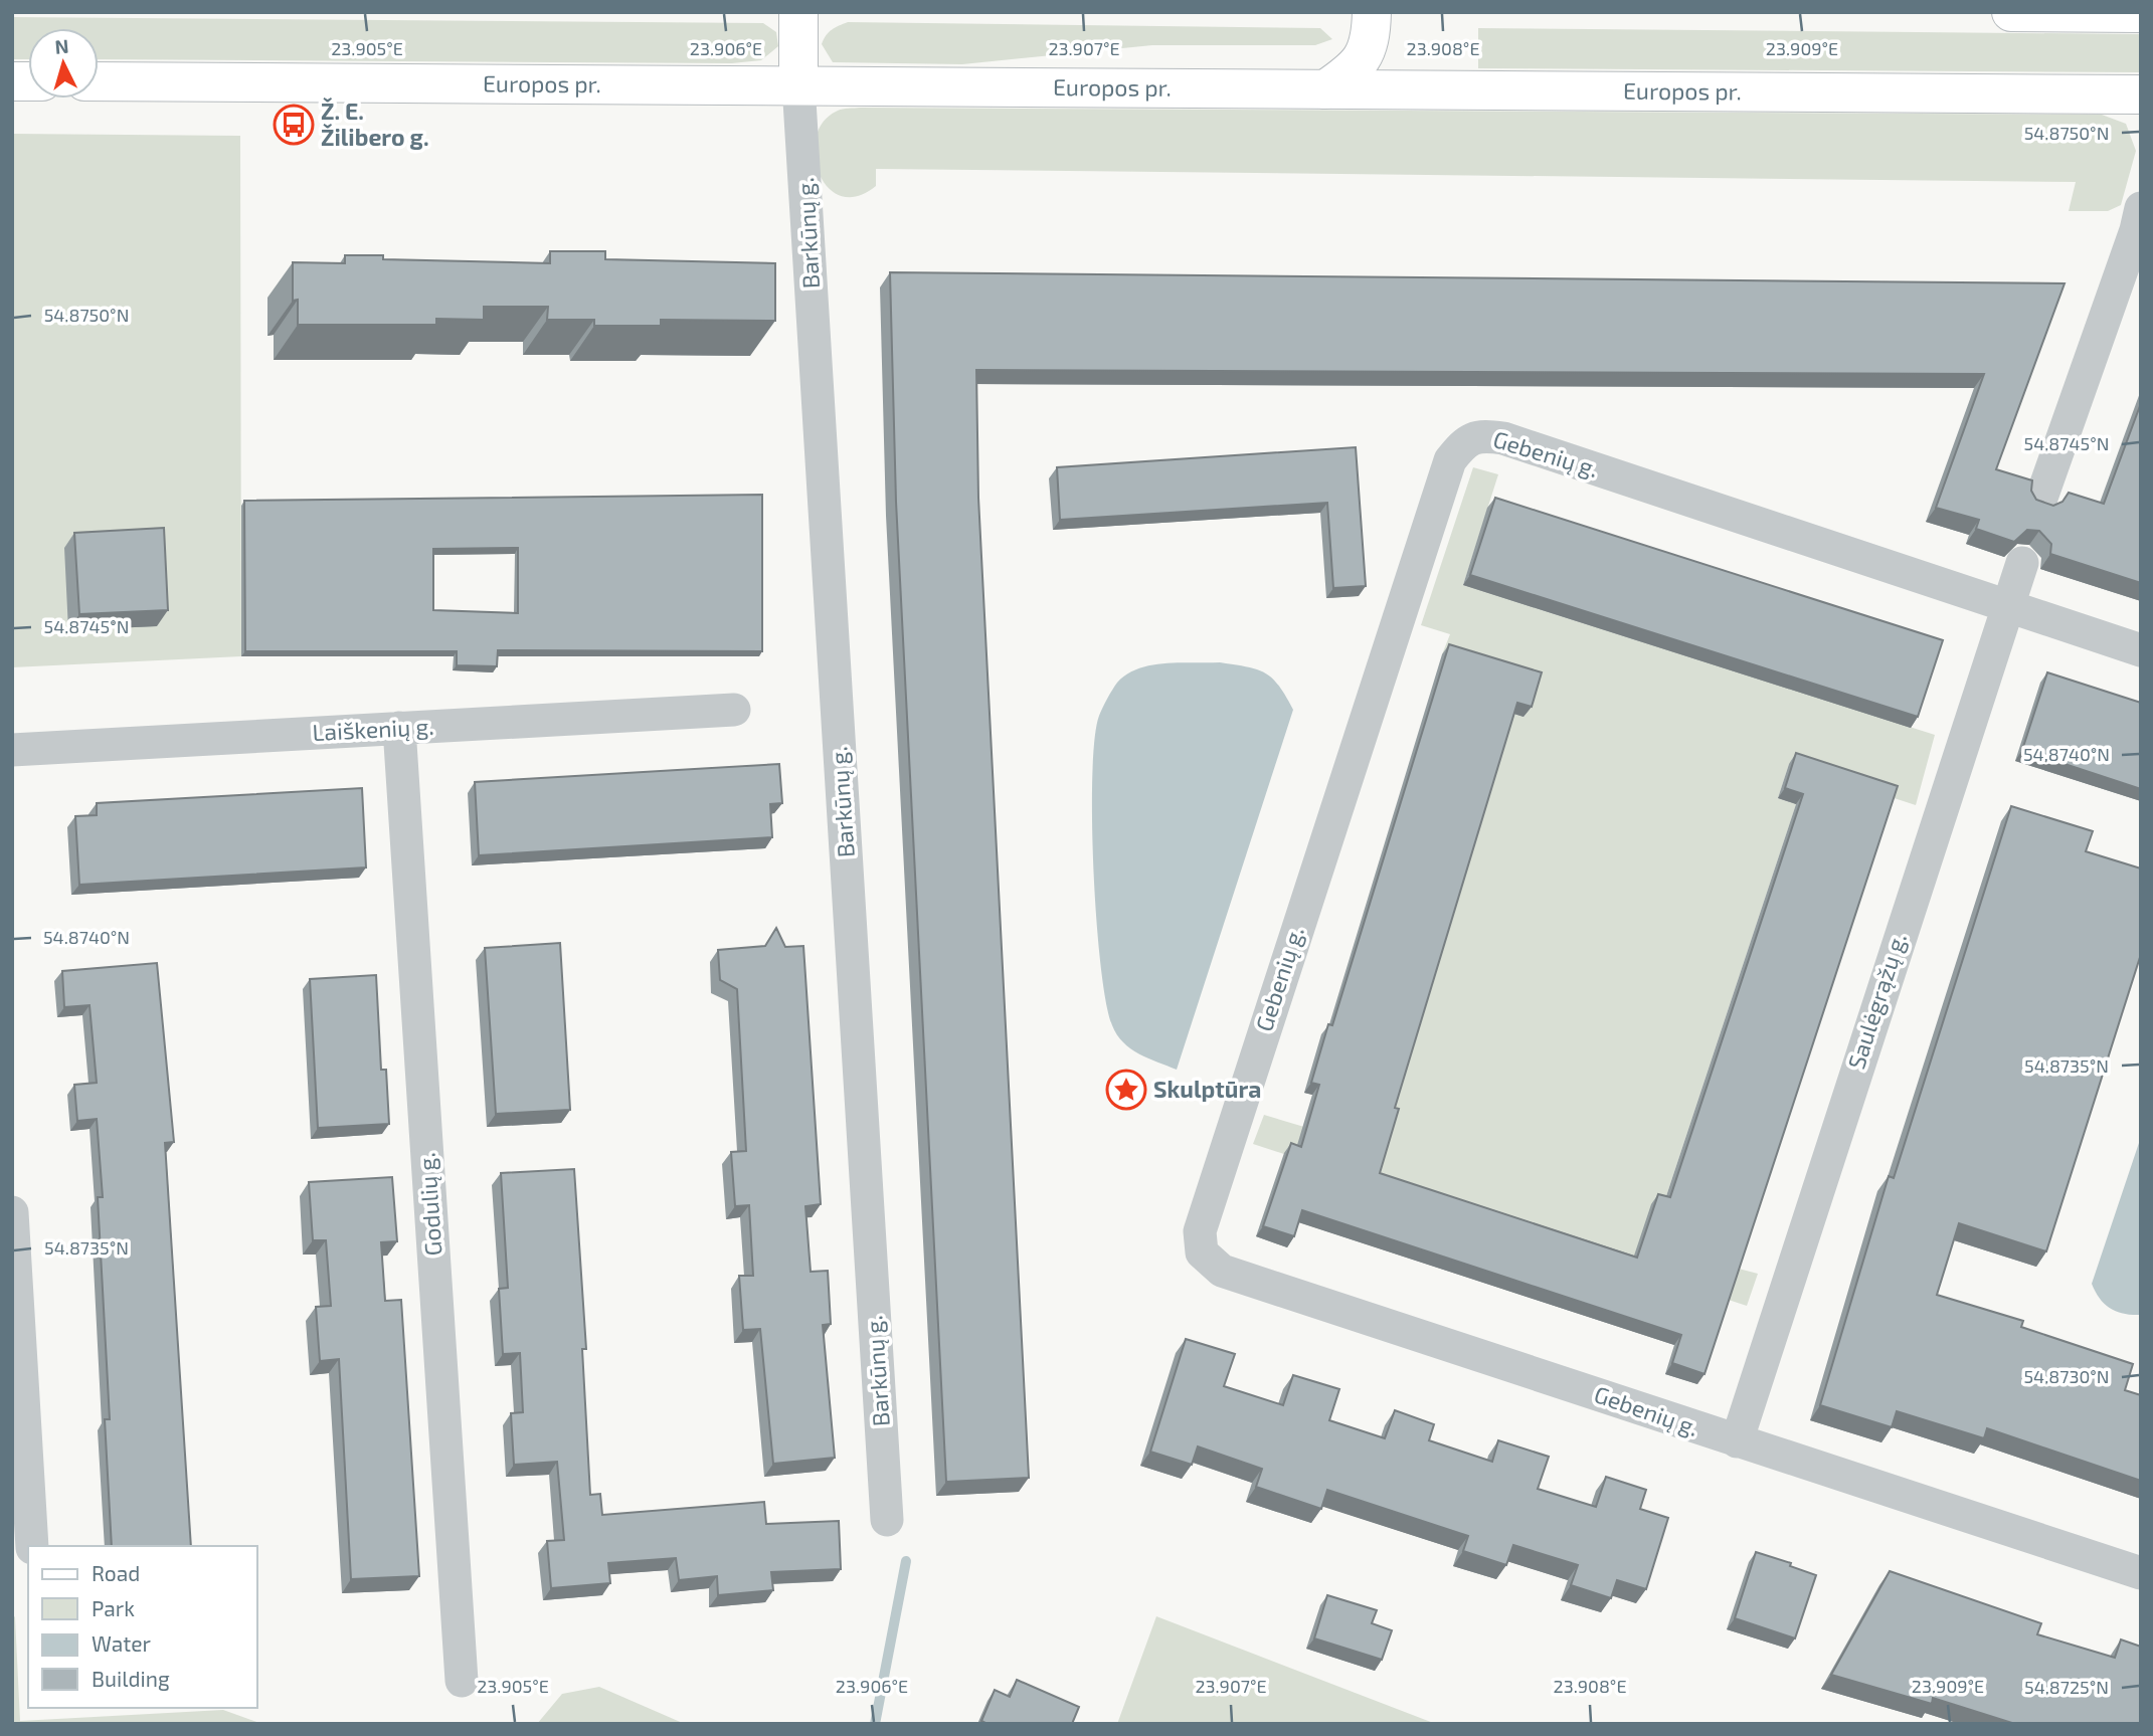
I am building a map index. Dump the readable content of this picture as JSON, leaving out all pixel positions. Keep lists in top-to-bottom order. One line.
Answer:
{"streets":{"main road":["Europos pr."],"street":["Barkūnų g.","Gebenių g.","Laiškenių g.","Saulėgrąžų g.","Godulių g."]},"crossings":[["Europos pr.","Barkūnų g."],["Gebenių g.","Saulėgrąžų g."],["Laiškenių g.","Godulių g."]],"places":{"bus stop":["Ž. E. Žilibero g."],"place":["Skulptūra"]},"legend":["Road","Park","Water","Building"],"north":"top","coordinates":["23.905°E","23.906°E","23.907°E","23.908°E","23.909°E","54.8750°N","54.8745°N","54.8740°N","54.8735°N","54.8730°N","54.8725°N"]}
